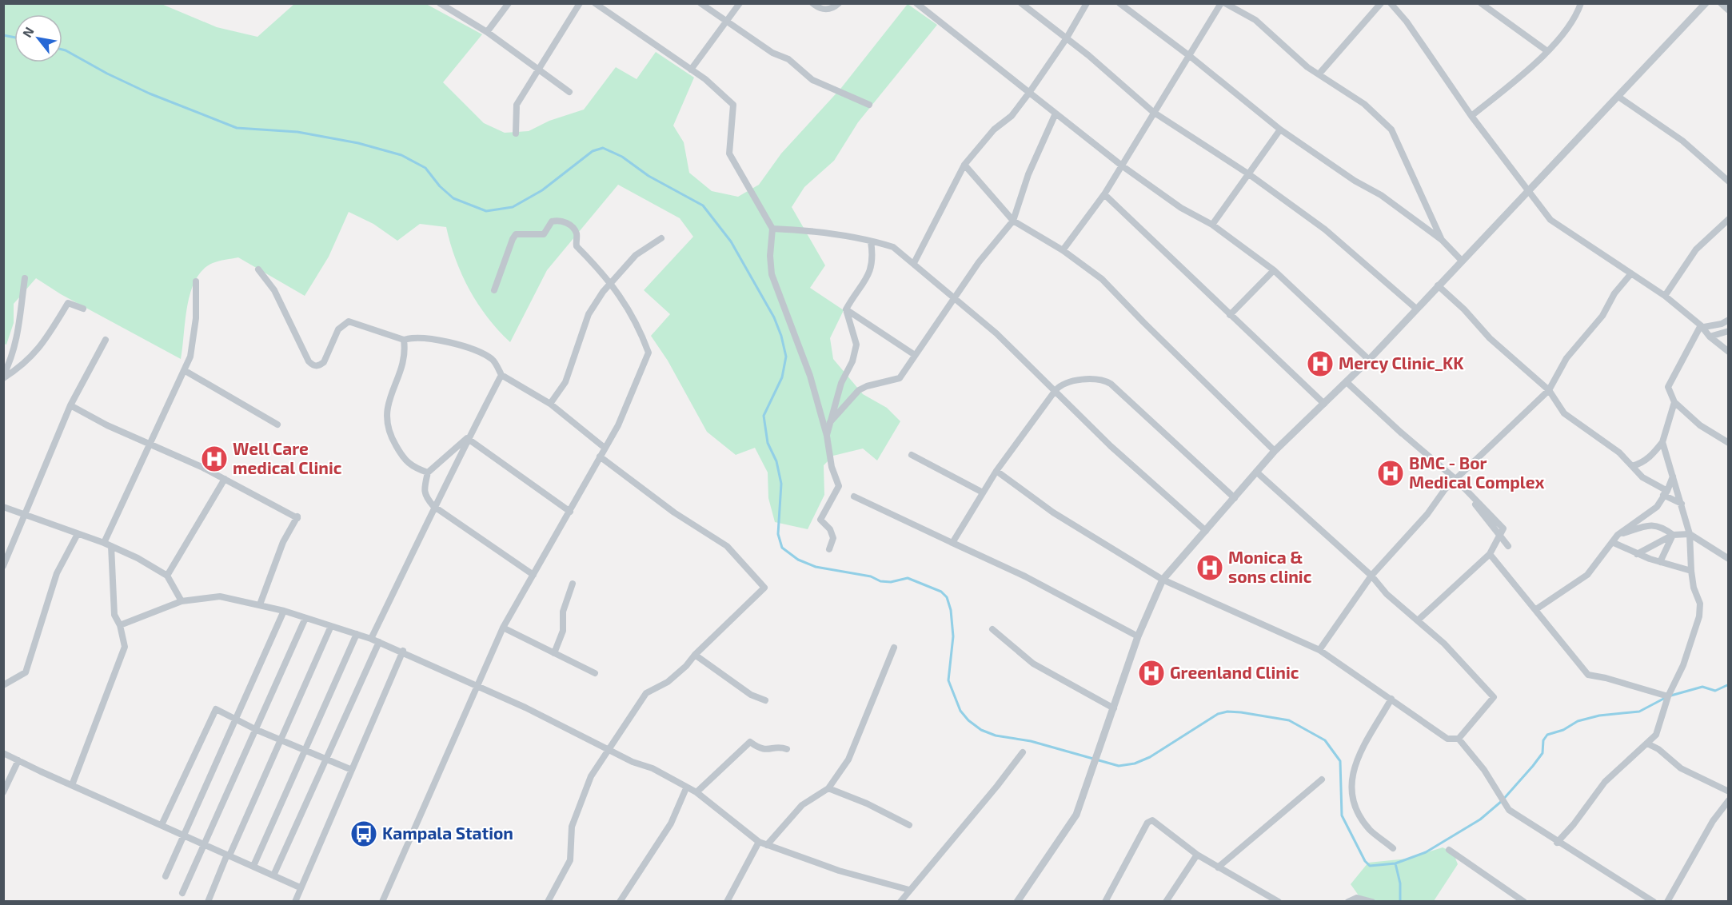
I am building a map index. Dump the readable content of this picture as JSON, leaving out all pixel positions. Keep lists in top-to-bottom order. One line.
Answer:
{"places":{"hospital":["Mercy Clinic_KK","Well Care medical Clinic","BMC - Bor Medical Complex","Monica & sons clinic","Greenland Clinic"],"bus stop":["Kampala Station"]},"north":"top left"}
